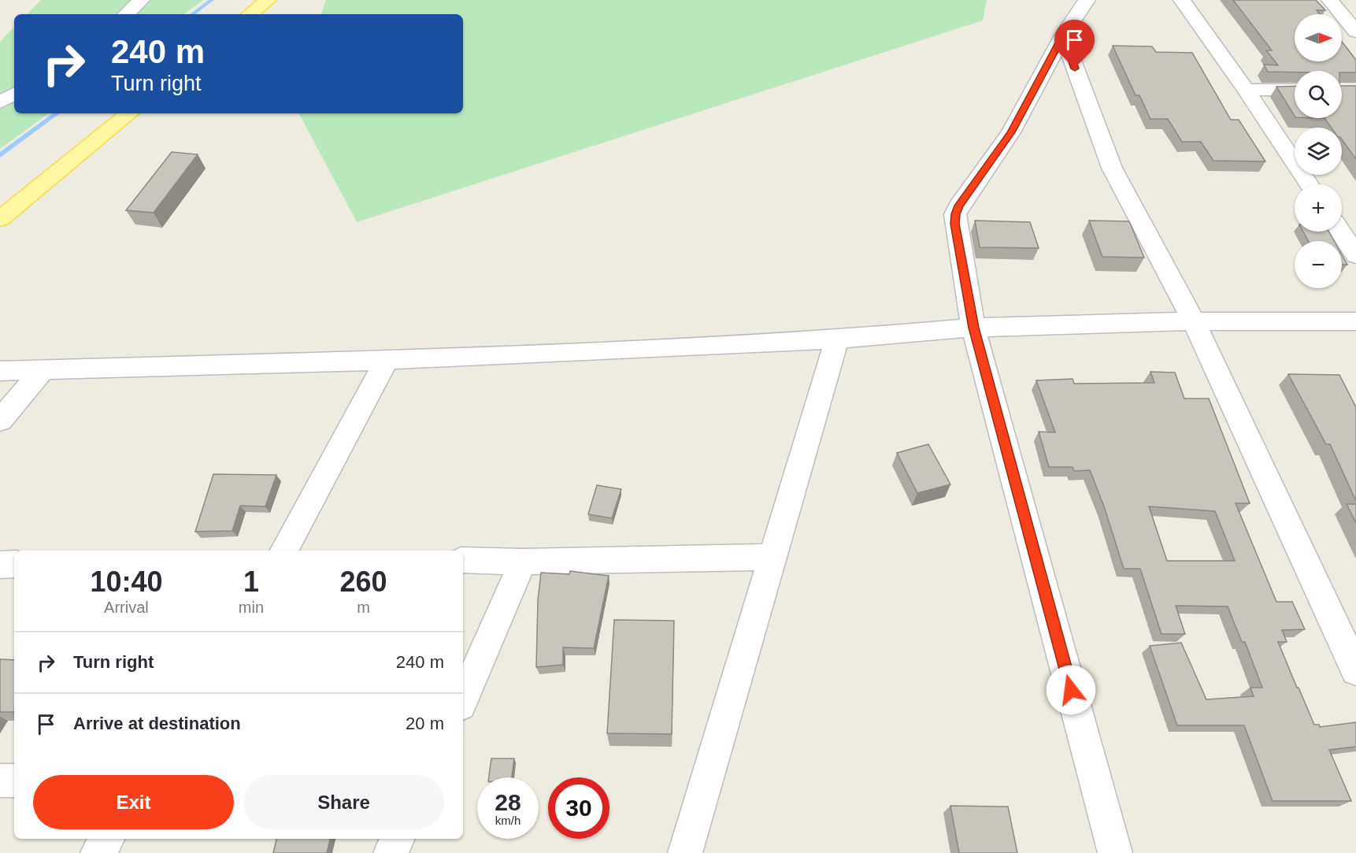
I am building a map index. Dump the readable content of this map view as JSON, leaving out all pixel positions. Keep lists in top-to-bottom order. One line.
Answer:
{"north":"right","page":{"map_buttons":["+","−"],"turn":["240 m","Turn right"],"eta":["10:40","Arrival","1","min","260","m"],"list":[{"name":"Turn right","value":"240 m"},{"name":"Arrive at destination","value":"20 m"}],"buttons":["Exit","Share"],"speed":"28 km/h","limit":"30"}}
